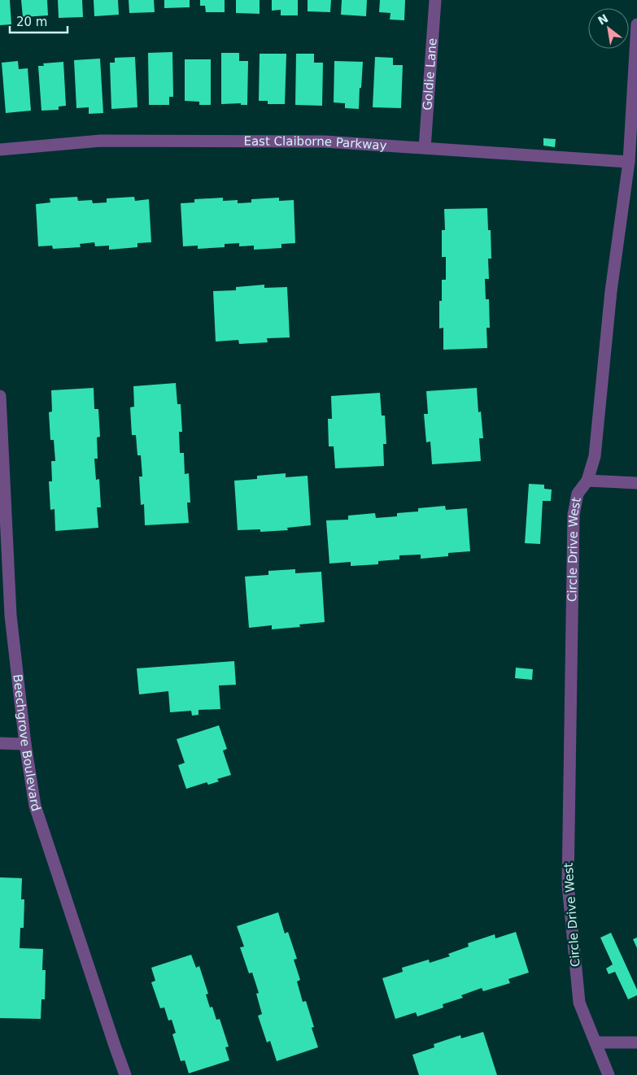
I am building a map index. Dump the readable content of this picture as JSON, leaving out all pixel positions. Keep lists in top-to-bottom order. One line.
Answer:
{"streets":{"street":["Goldie Lane","East Claiborne Parkway","Circle Drive West","Beechgrove Boulevard"]},"crossings":[["Goldie Lane","East Claiborne Parkway"],["East Claiborne Parkway","Circle Drive West"]],"scale_bar":"20 m","north":"top left"}
